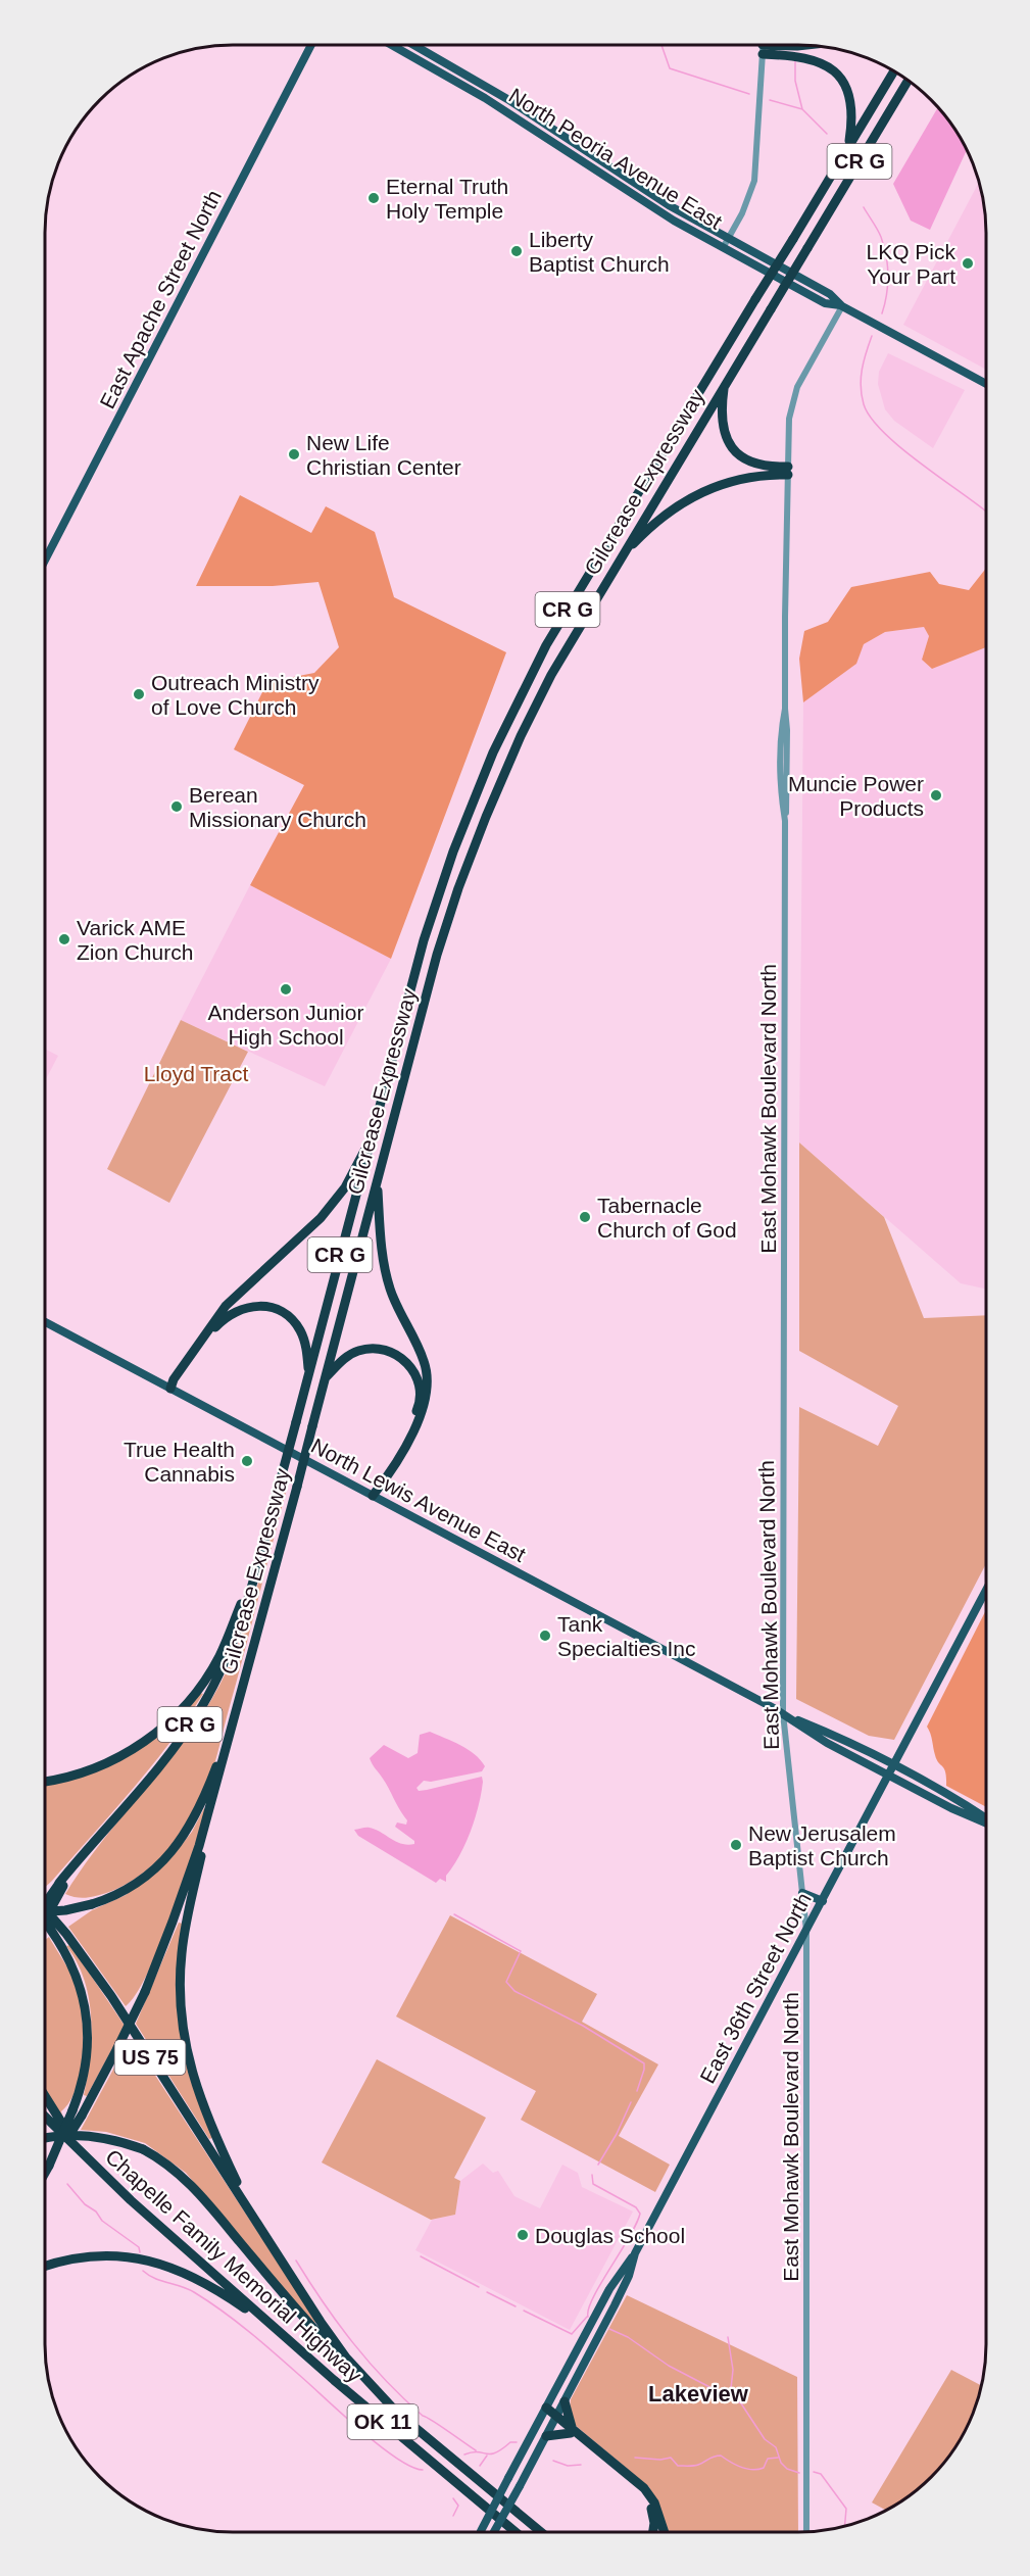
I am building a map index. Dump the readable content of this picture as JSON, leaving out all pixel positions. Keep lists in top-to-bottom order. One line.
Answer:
{"streets":{"highway":["CR G","Gilcrease Expressway","US 75","Chapelle Family Memorial Highway","OK 11"],"main road":["North Peoria Avenue East","East Apache Street North","North Lewis Avenue East","East 36th Street North"],"street":["East Mohawk Boulevard North"]},"crossings":[["North Peoria Avenue East","East Mohawk Boulevard North"],["East Mohawk Boulevard North","North Lewis Avenue East"],["East Mohawk Boulevard North","East 36th Street North"],["North Lewis Avenue East","East 36th Street North"],["Chapelle Family Memorial Highway","OK 11"]],"districts":["Lakeview"],"parks":["Lloyd Tract"],"places":["Eternal Truth Holy Temple","Liberty Baptist Church","LKQ Pick Your Part","New Life Christian Center","Outreach Ministry of Love Church","Muncie Power Products","Berean Missionary Church","Varick AME Zion Church","Anderson Junior High School","Tabernacle Church of God","True Health Cannabis","Tank Specialties Inc","New Jerusalem Baptist Church","Douglas School"]}
